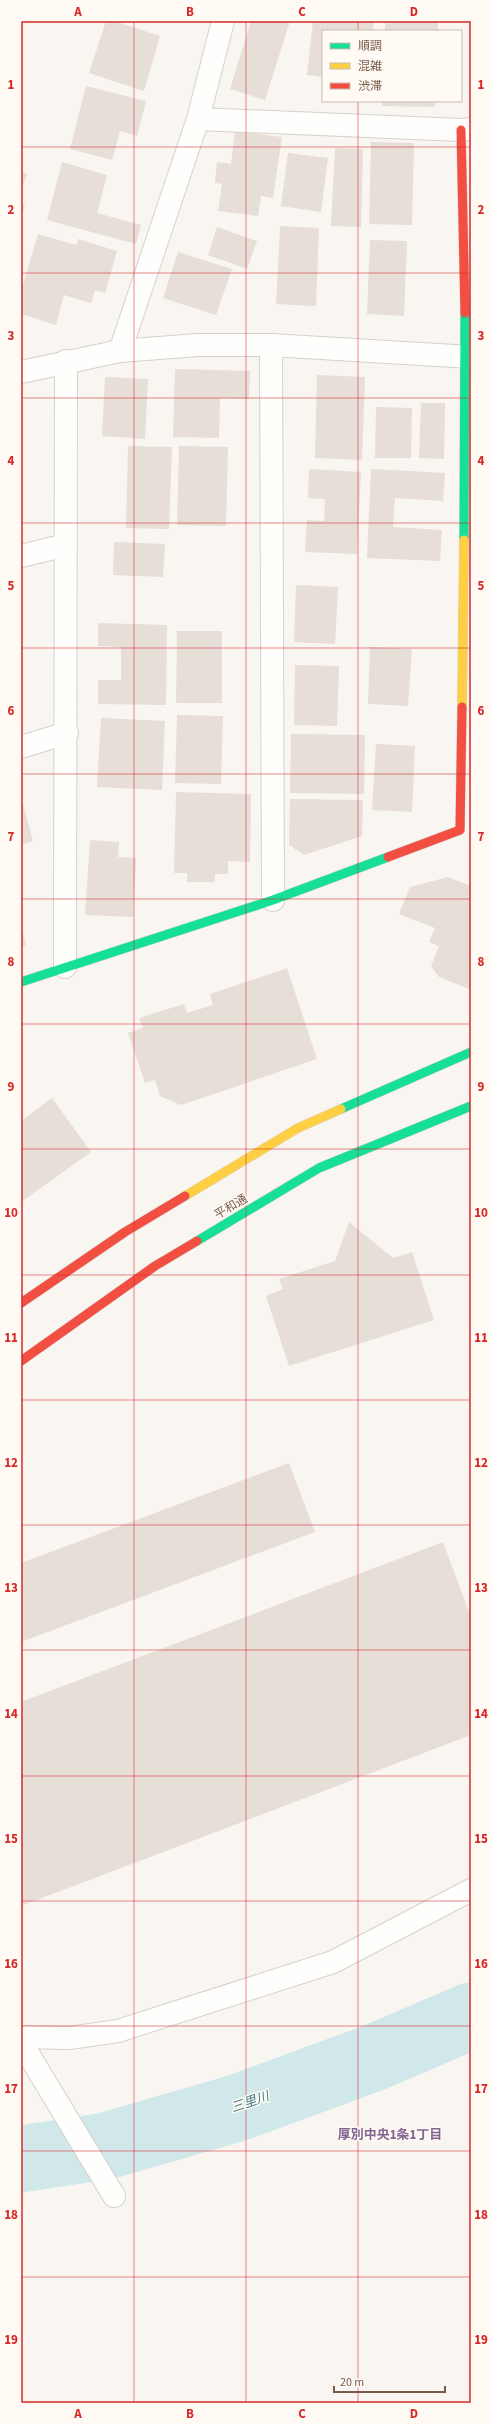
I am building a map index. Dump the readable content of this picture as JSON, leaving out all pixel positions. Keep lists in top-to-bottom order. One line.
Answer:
{"streets":{"street":["平和通"]},"districts":["厚別中央1条1丁目"],"water":["三里川"],"legend":["順調","混雑","渋滞"],"scale_bar":"20 m","grid":{"columns":["A","B","C","D"],"rows":["1","2","3","4","5","6","7","8","9","10","11","12","13","14","15","16","17","18","19"]}}
